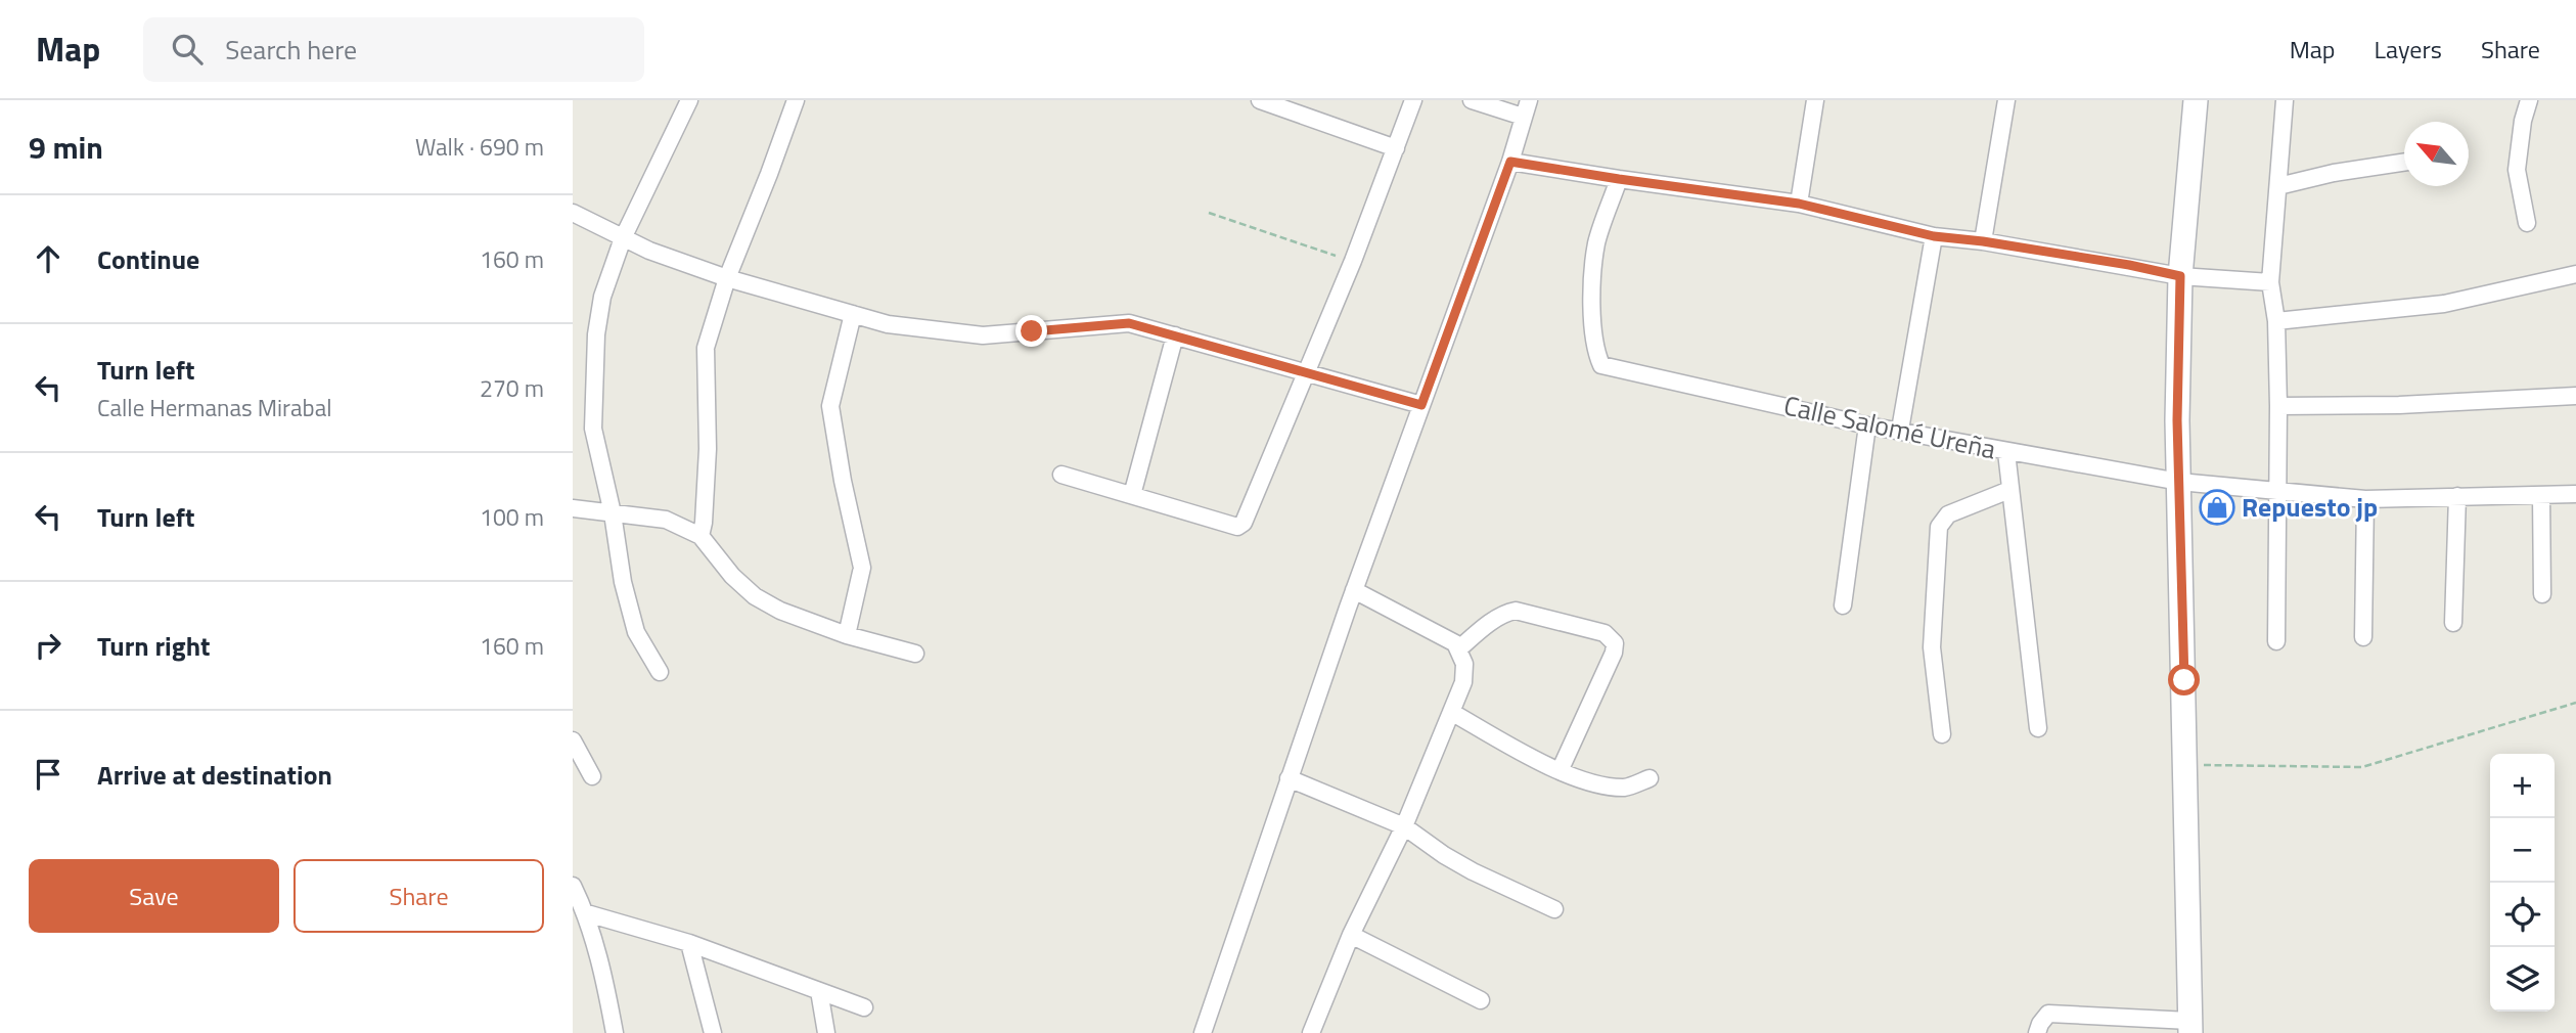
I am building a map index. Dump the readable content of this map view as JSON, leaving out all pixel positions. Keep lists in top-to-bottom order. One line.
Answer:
{"streets":{"street":["Calle Salomé Ureña"]},"places":{"shop":["Repuesto jp"]},"north":"top left","page":{"header":"Map","search":"Search here","nav":["Map","Layers","Share"],"heading":["9 min","Walk · 690 m"],"list":[["Continue","160 m"],["Turn left","Calle Hermanas Mirabal","270 m"],["Turn left","100 m"],["Turn right","160 m"],"Arrive at destination"],"map_buttons":["+","−"],"buttons":["Save","Share"]}}
